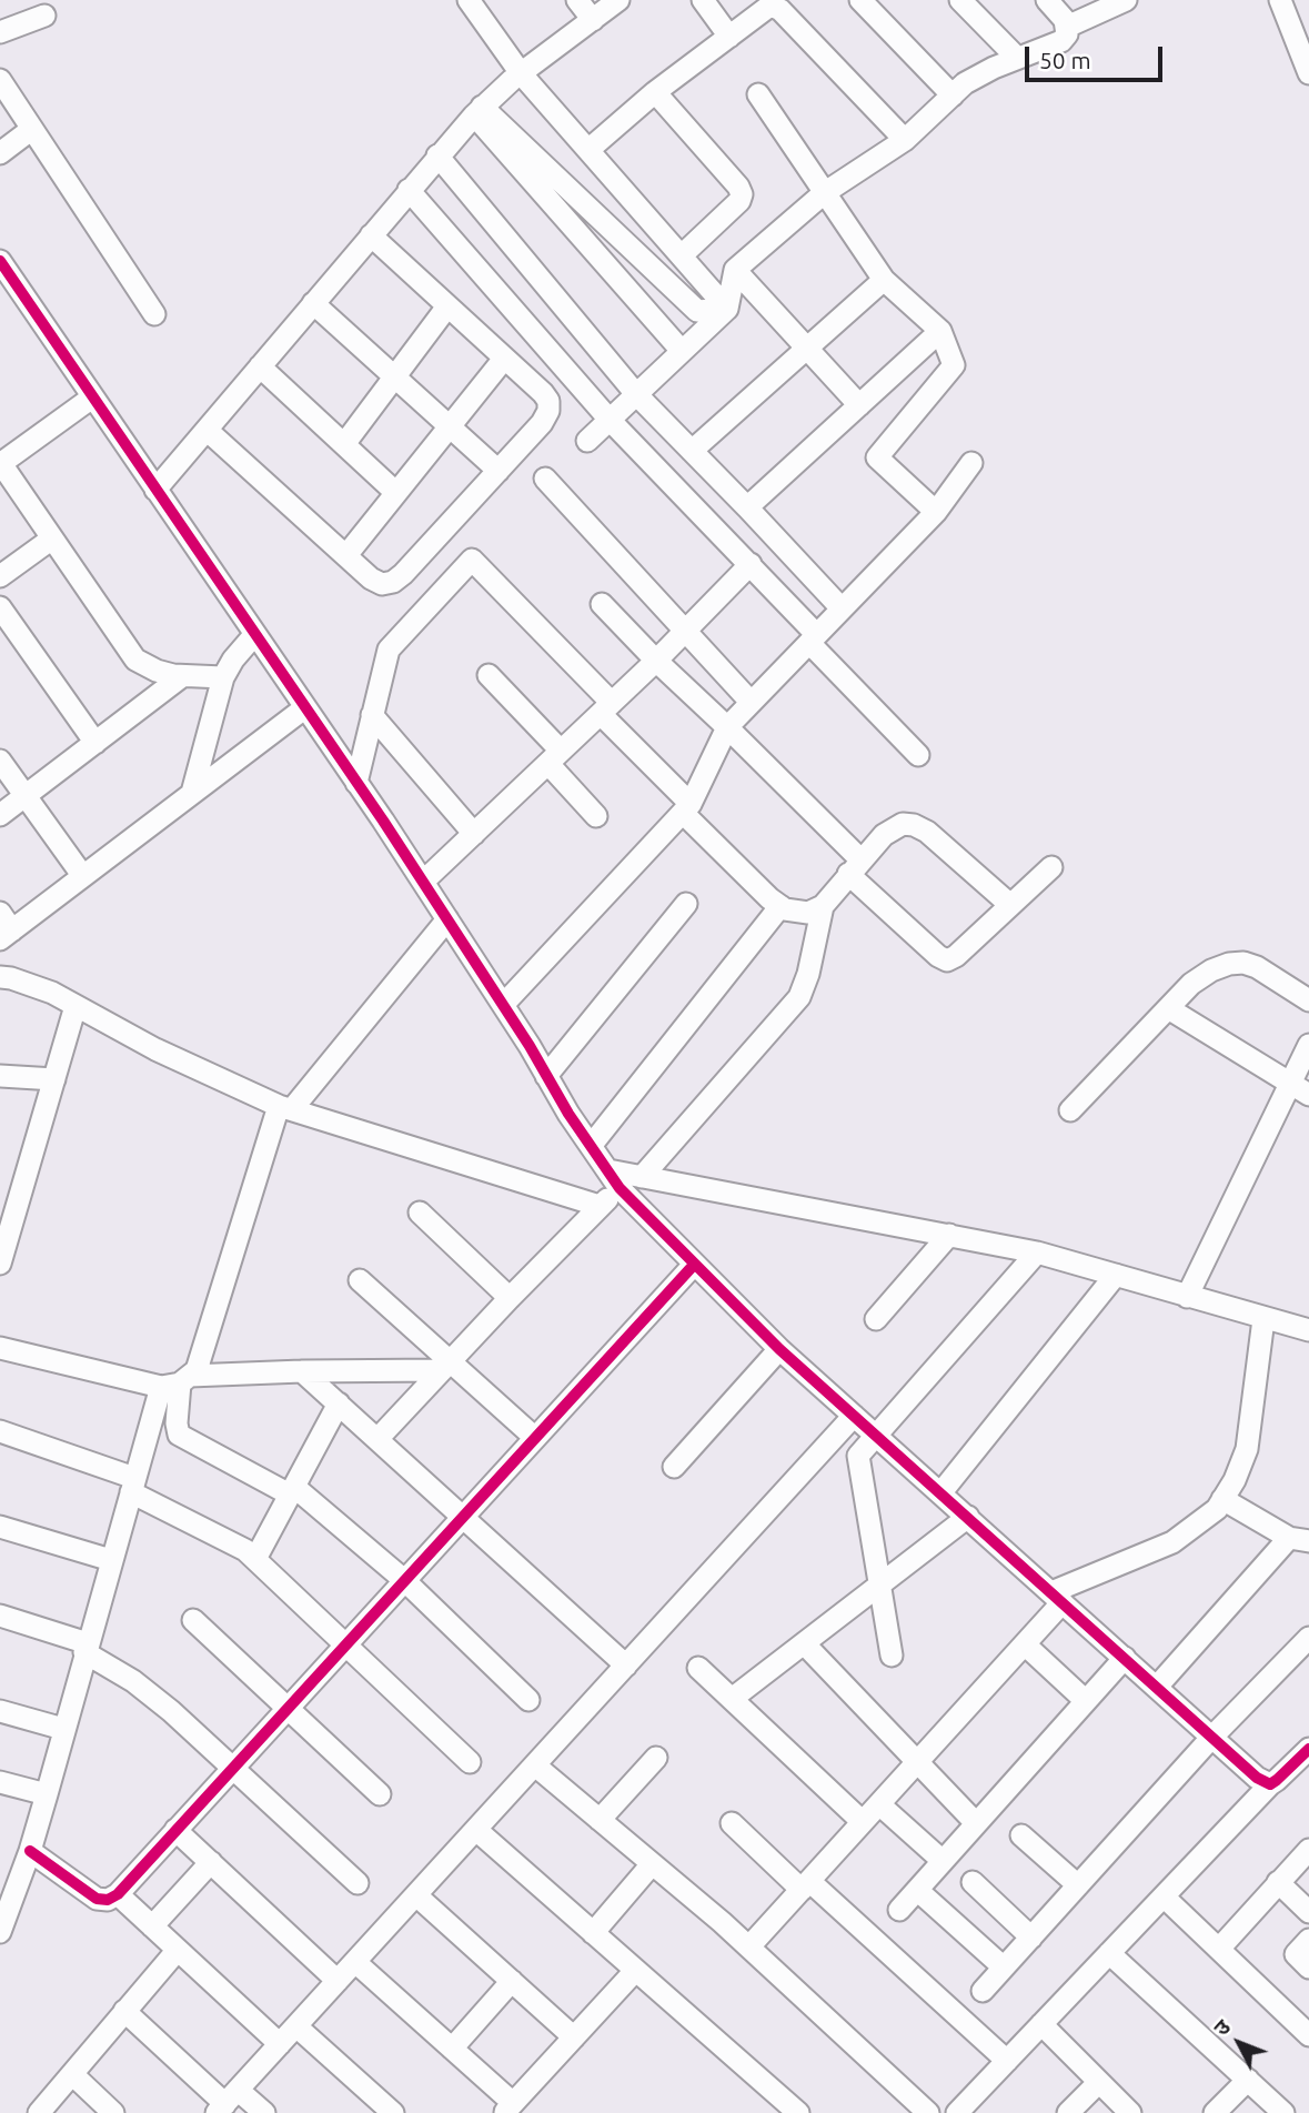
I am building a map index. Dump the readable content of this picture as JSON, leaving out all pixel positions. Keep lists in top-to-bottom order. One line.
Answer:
{"scale_bar":"50 m","north":"top left"}
